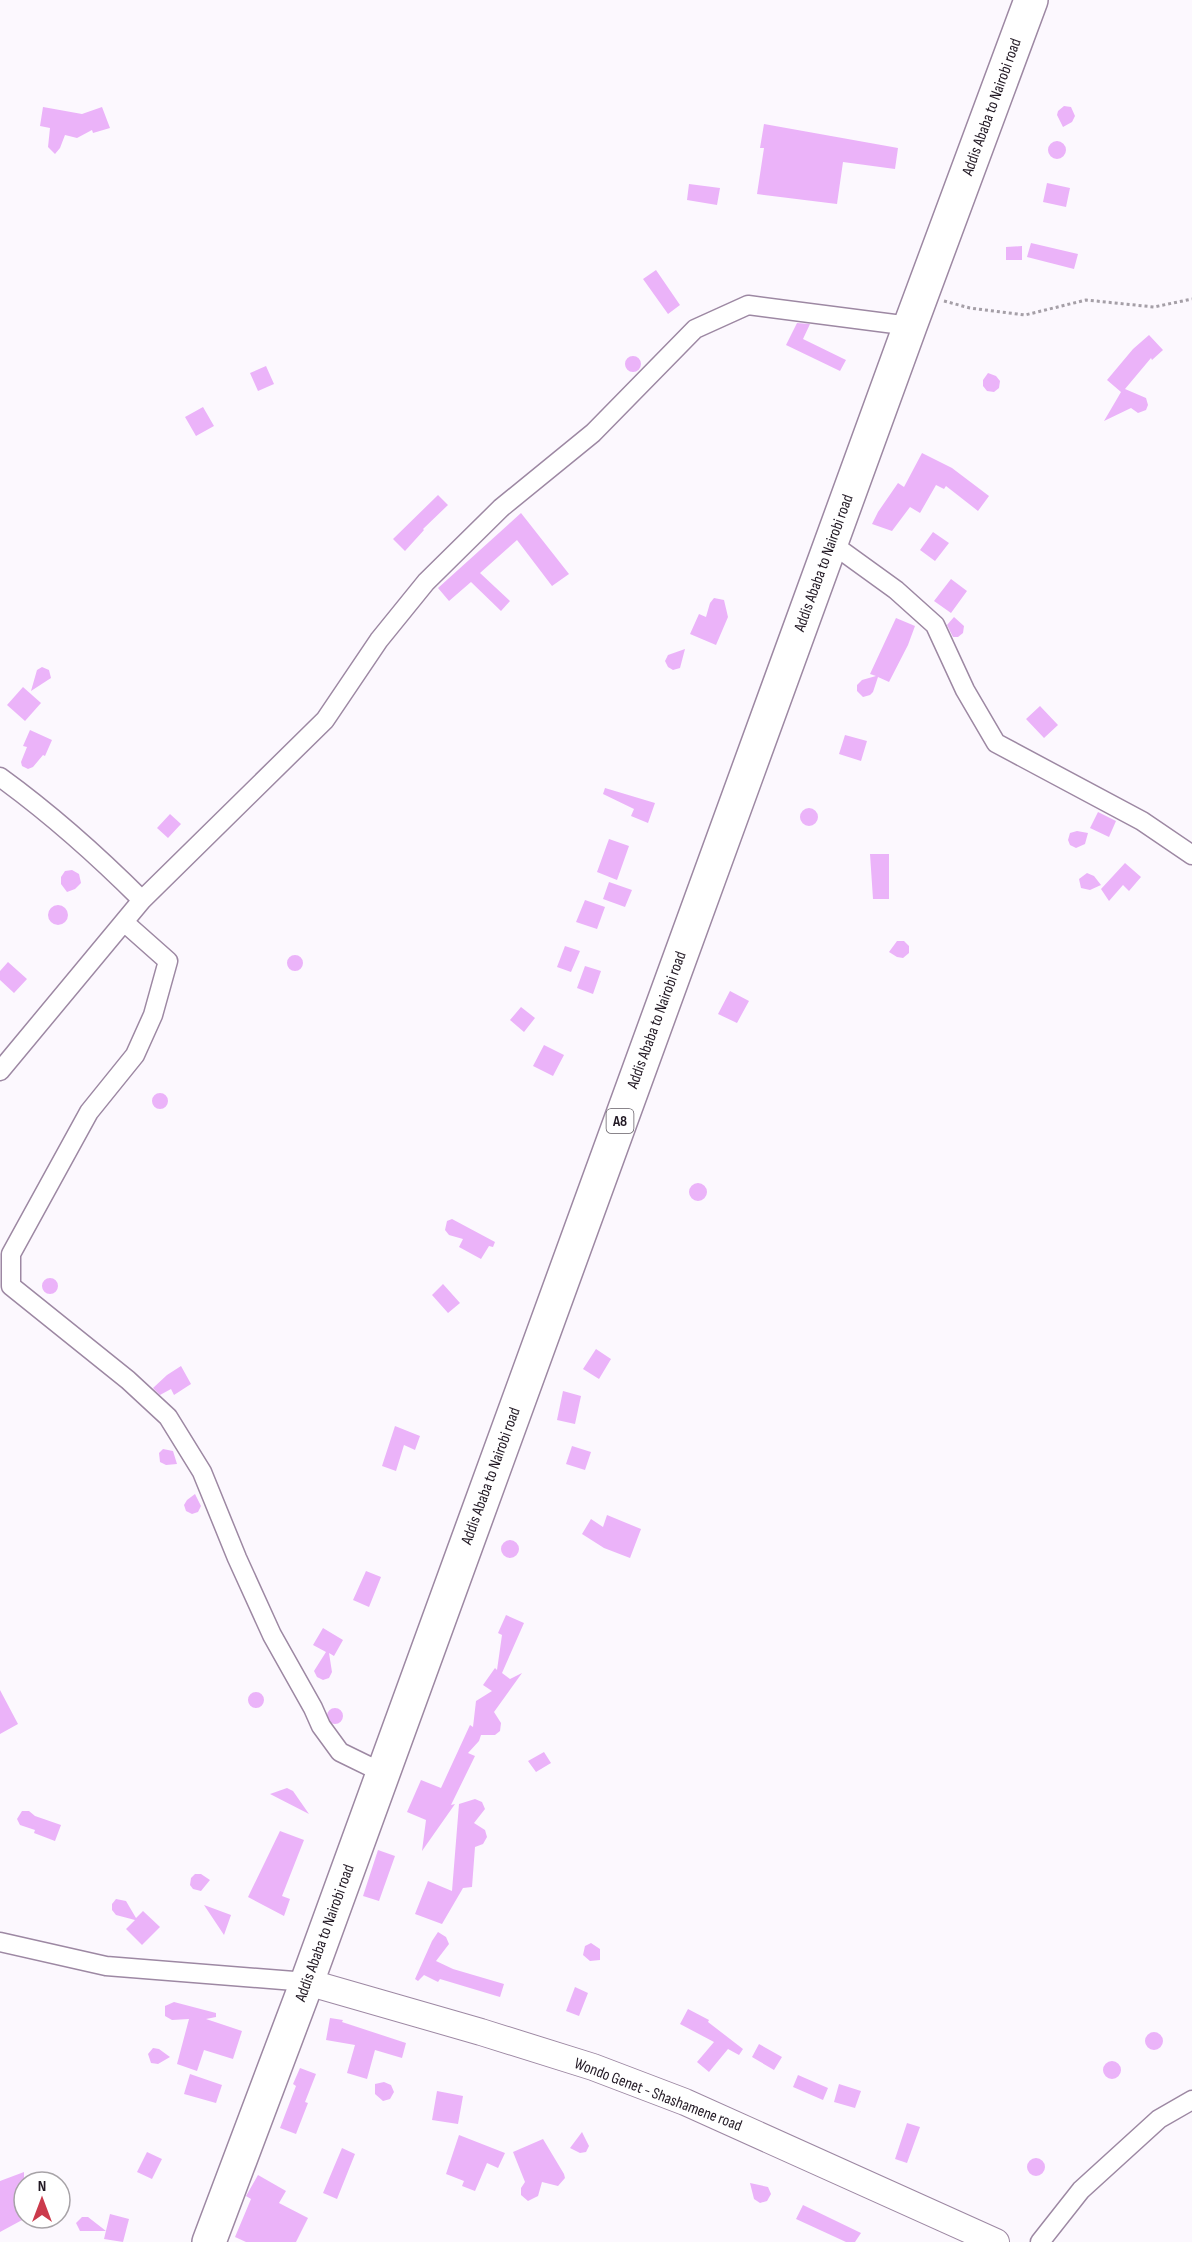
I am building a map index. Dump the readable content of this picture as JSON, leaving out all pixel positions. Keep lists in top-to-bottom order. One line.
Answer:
{"streets":{"highway":["Addis Ababa to Nairobi road","A8"],"main road":["Wondo Genet - Shashamene road"]},"crossings":[["Addis Ababa to Nairobi road","Wondo Genet - Shashamene road"]],"north":"top"}
